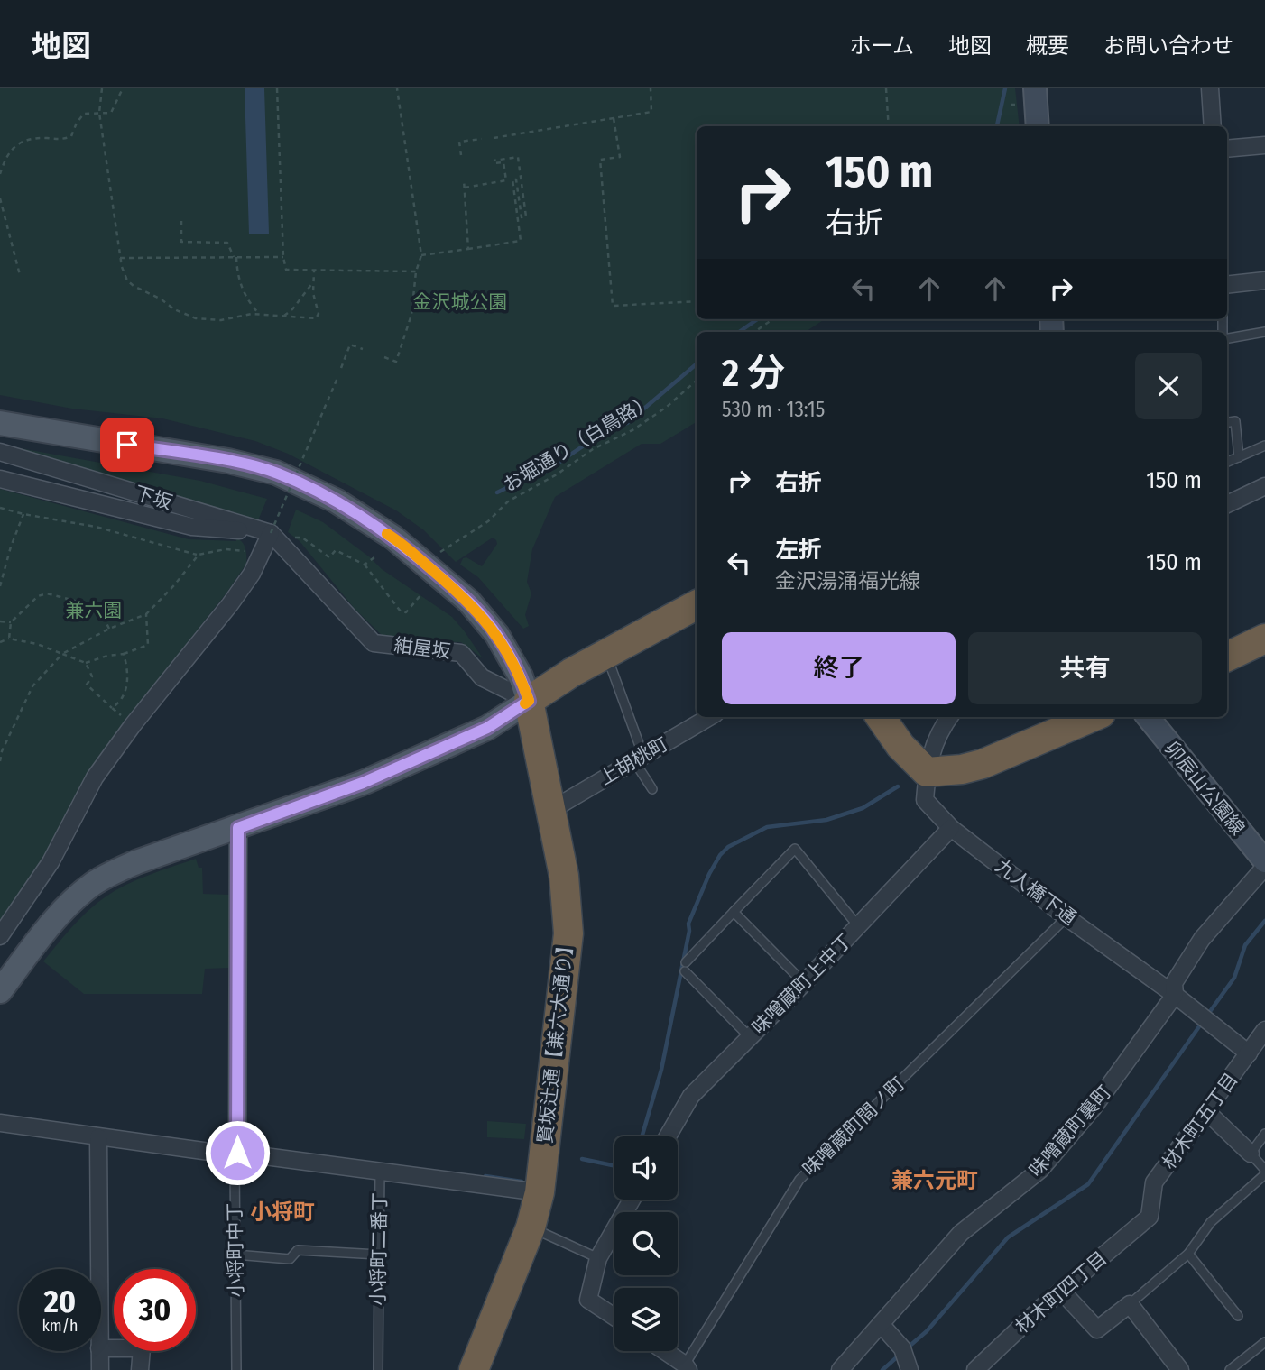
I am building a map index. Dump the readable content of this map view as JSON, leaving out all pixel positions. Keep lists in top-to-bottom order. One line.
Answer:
{"streets":{"highway":["賢坂辻通【兼六大通り】"],"street":["下坂","紺屋坂","上胡桃町","卯辰山公園線","九人橋下通","味噌蔵町上中丁","材木町五丁目","味噌蔵町裏町","小将町二番丁","小将町中丁","材木町四丁目"],"lane":["味噌蔵町間ノ町"],"path":["お堀通り（白鳥路）"]},"crossings":[["下坂","紺屋坂"],["紺屋坂","賢坂辻通【兼六大通り】"],["上胡桃町","賢坂辻通【兼六大通り】"],["卯辰山公園線","味噌蔵町裏町"],["九人橋下通","味噌蔵町上中丁"],["九人橋下通","材木町五丁目"],["九人橋下通","味噌蔵町間ノ町"],["九人橋下通","味噌蔵町裏町"],["材木町五丁目","材木町四丁目"],["小将町二番丁","小将町中丁"]],"districts":["兼六元町","小将町"],"parks":["金沢城公園","兼六園"],"page":{"header":"地図","nav":["ホーム","地図","概要","お問い合わせ"],"turn":["150 m","右折"],"heading":["2 分","530 m · 13:15"],"list":[{"name":"右折","value":"150 m"},{"name":"左折","note":"金沢湯涌福光線","value":"150 m"}],"buttons":["終了","共有"],"speed":"20 km/h","limit":"30"}}
